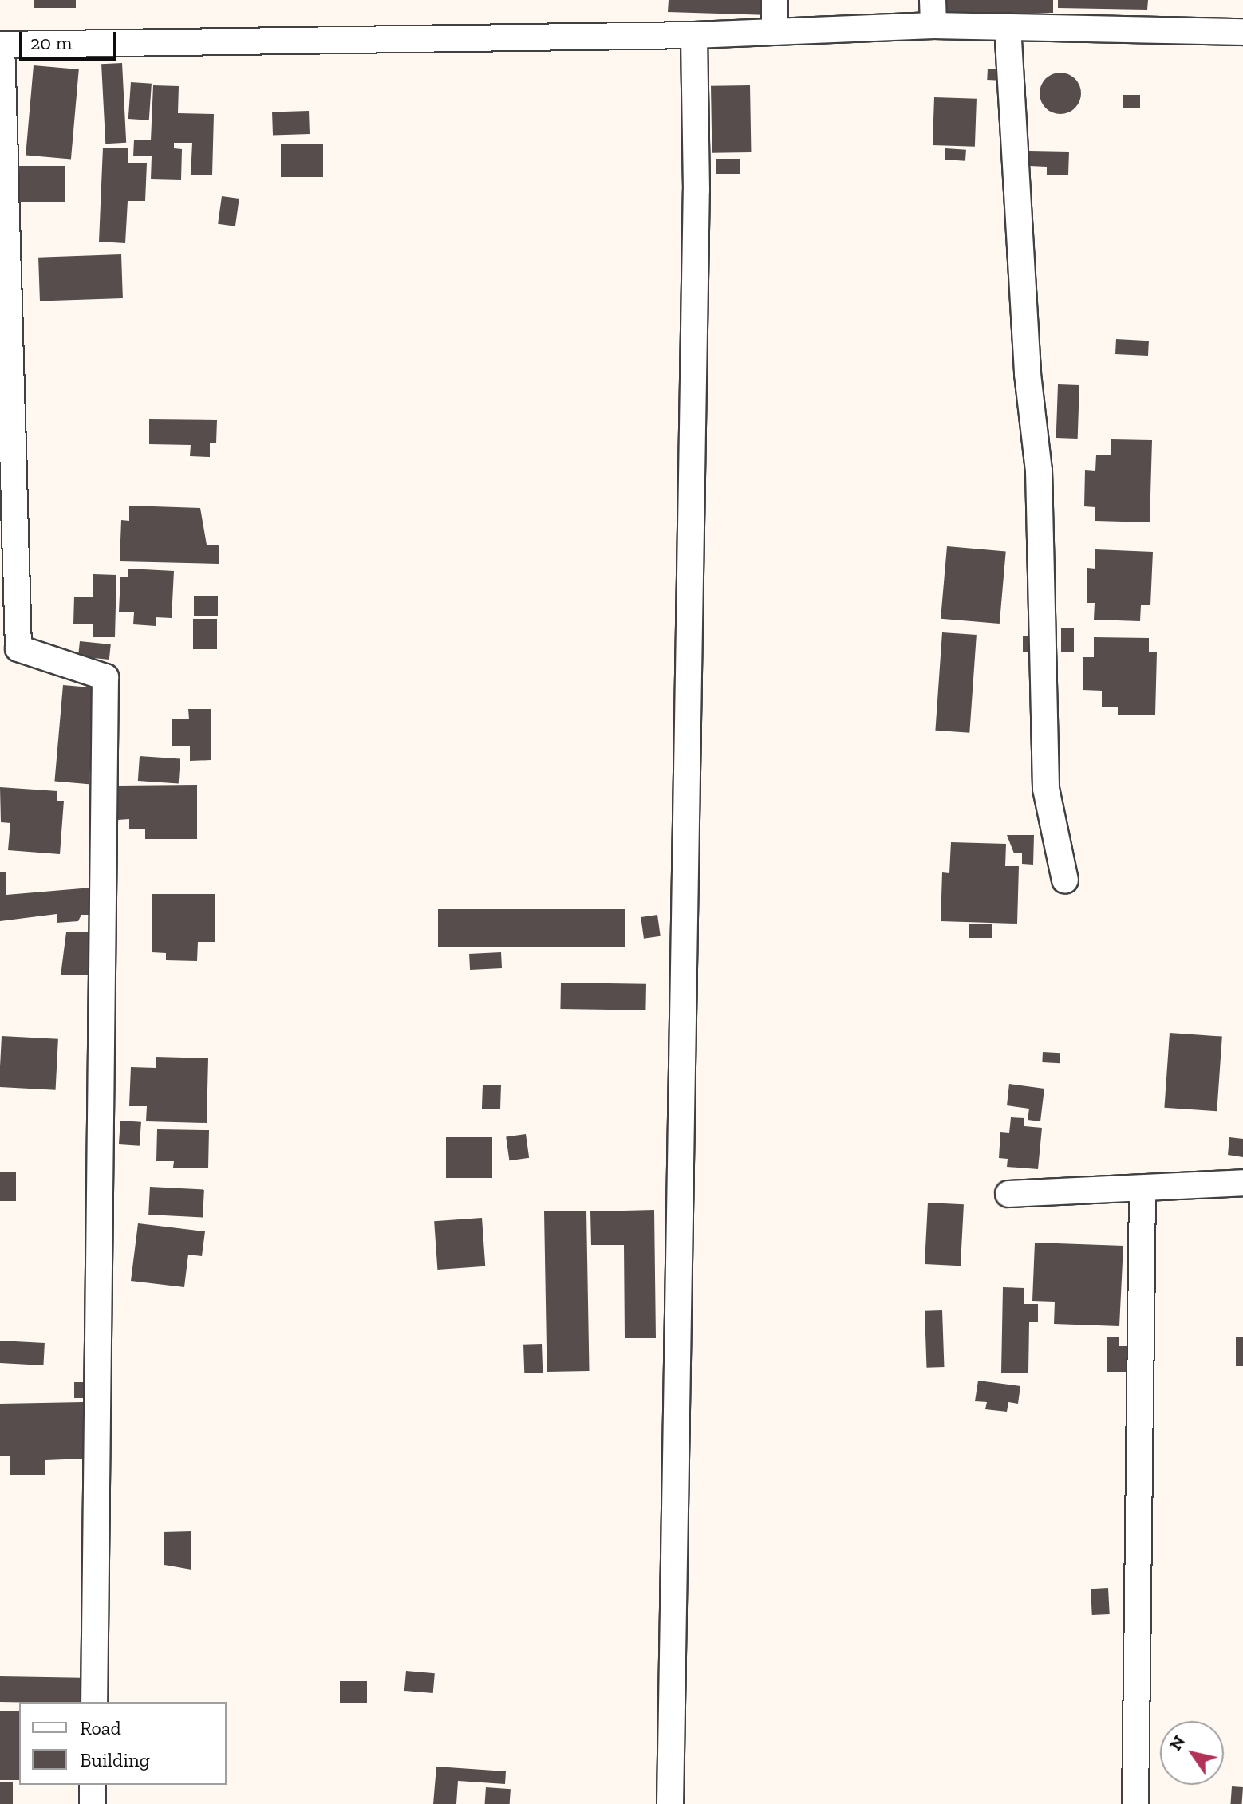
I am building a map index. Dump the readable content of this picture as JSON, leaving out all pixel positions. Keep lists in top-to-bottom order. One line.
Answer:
{"legend":["Road","Building"],"scale_bar":"20 m","north":"top left"}
